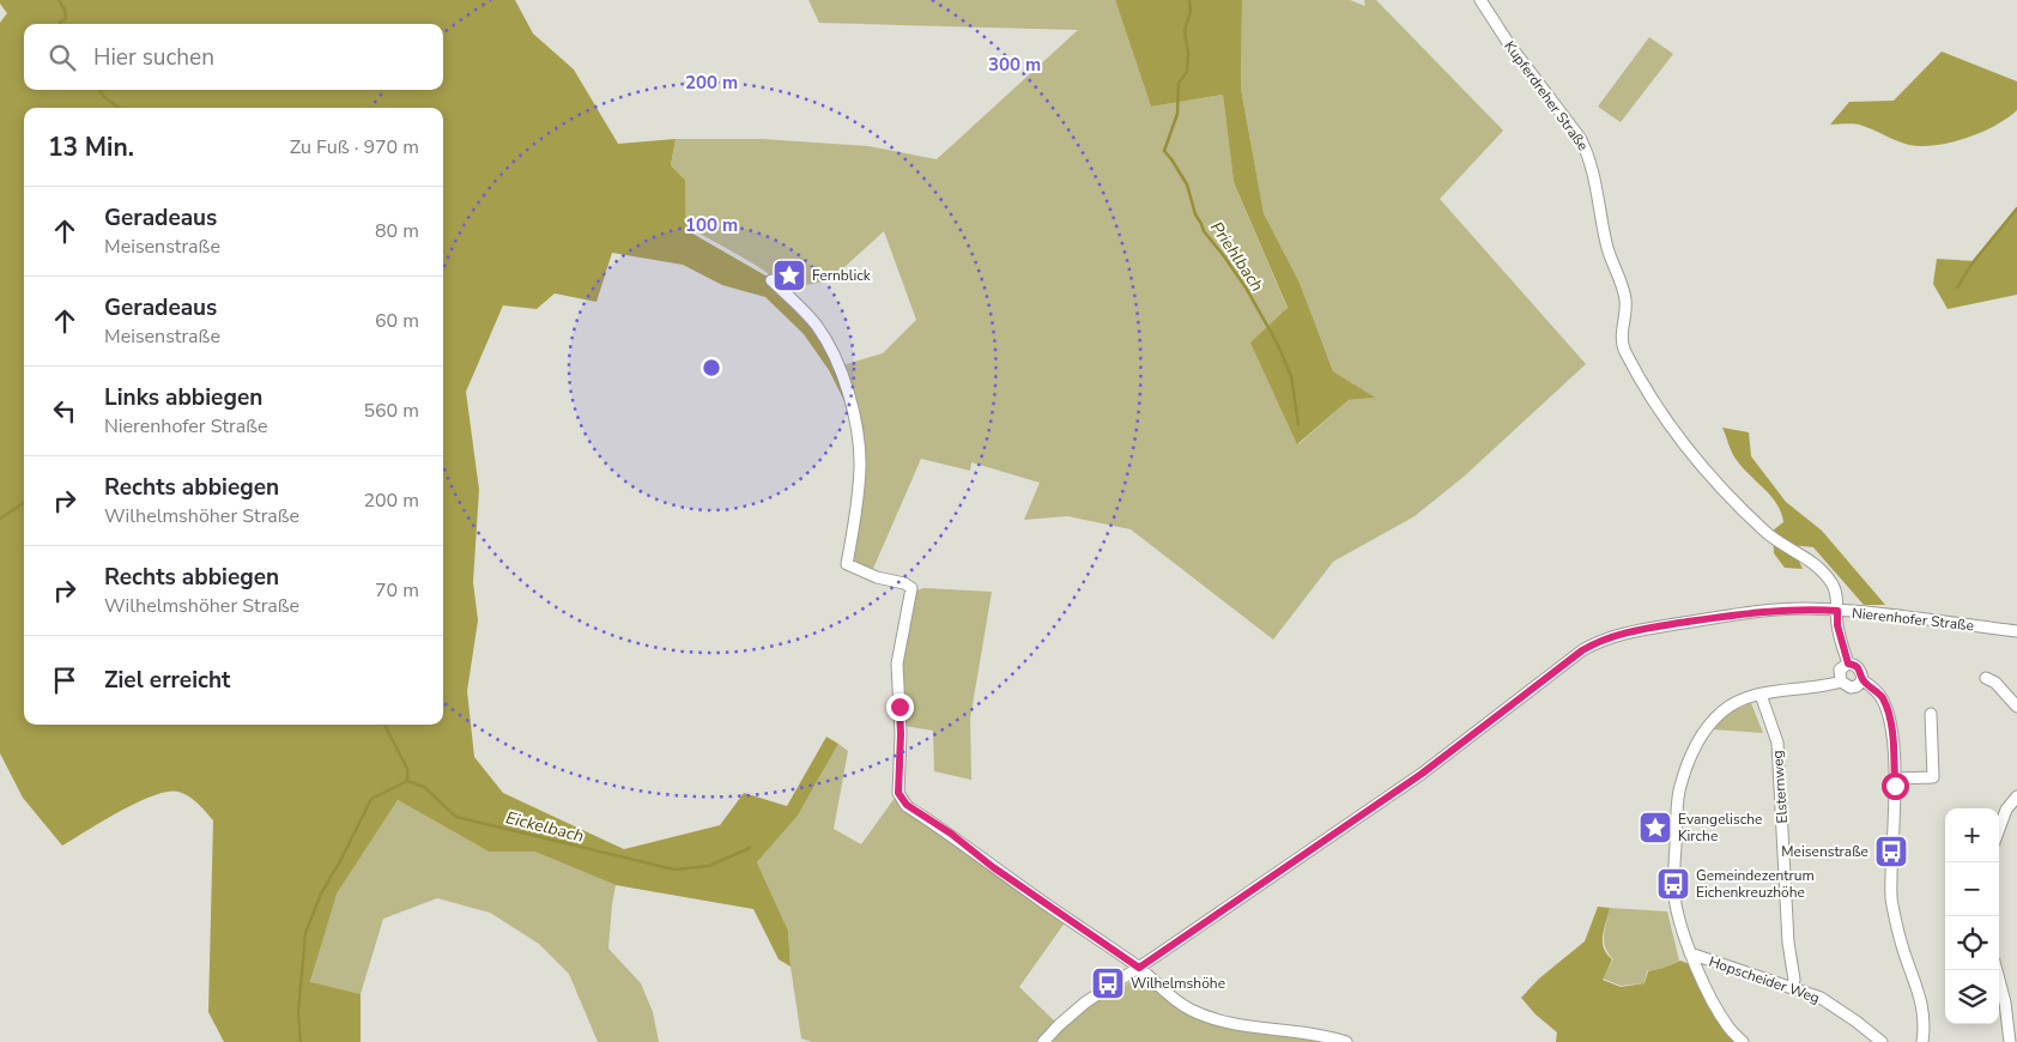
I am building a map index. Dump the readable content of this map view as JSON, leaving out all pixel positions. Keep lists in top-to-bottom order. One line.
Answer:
{"streets":{"street":["Kupferdreher Straße","Nierenhofer Straße","Elsternweg","Hopscheider Weg"]},"crossings":[["Kupferdreher Straße","Nierenhofer Straße"],["Elsternweg","Hopscheider Weg"]],"water":["Priehlbach","Eickelbach"],"places":{"place":["Fernblick","Evangelische Kirche"],"bus stop":["Meisenstraße","Gemeindezentrum Eichenkreuzhöhe","Wilhelmshöhe"]},"page":{"search":"Hier suchen","heading":["13 Min.","Zu Fuß · 970 m"],"list":[["Geradeaus","Meisenstraße","80 m"],["Geradeaus","Meisenstraße","60 m"],["Links abbiegen","Nierenhofer Straße","560 m"],["Rechts abbiegen","Wilhelmshöher Straße","200 m"],["Rechts abbiegen","Wilhelmshöher Straße","70 m"],"Ziel erreicht"],"map_buttons":["+","−"]},"rings":["300 m","200 m","100 m"]}
